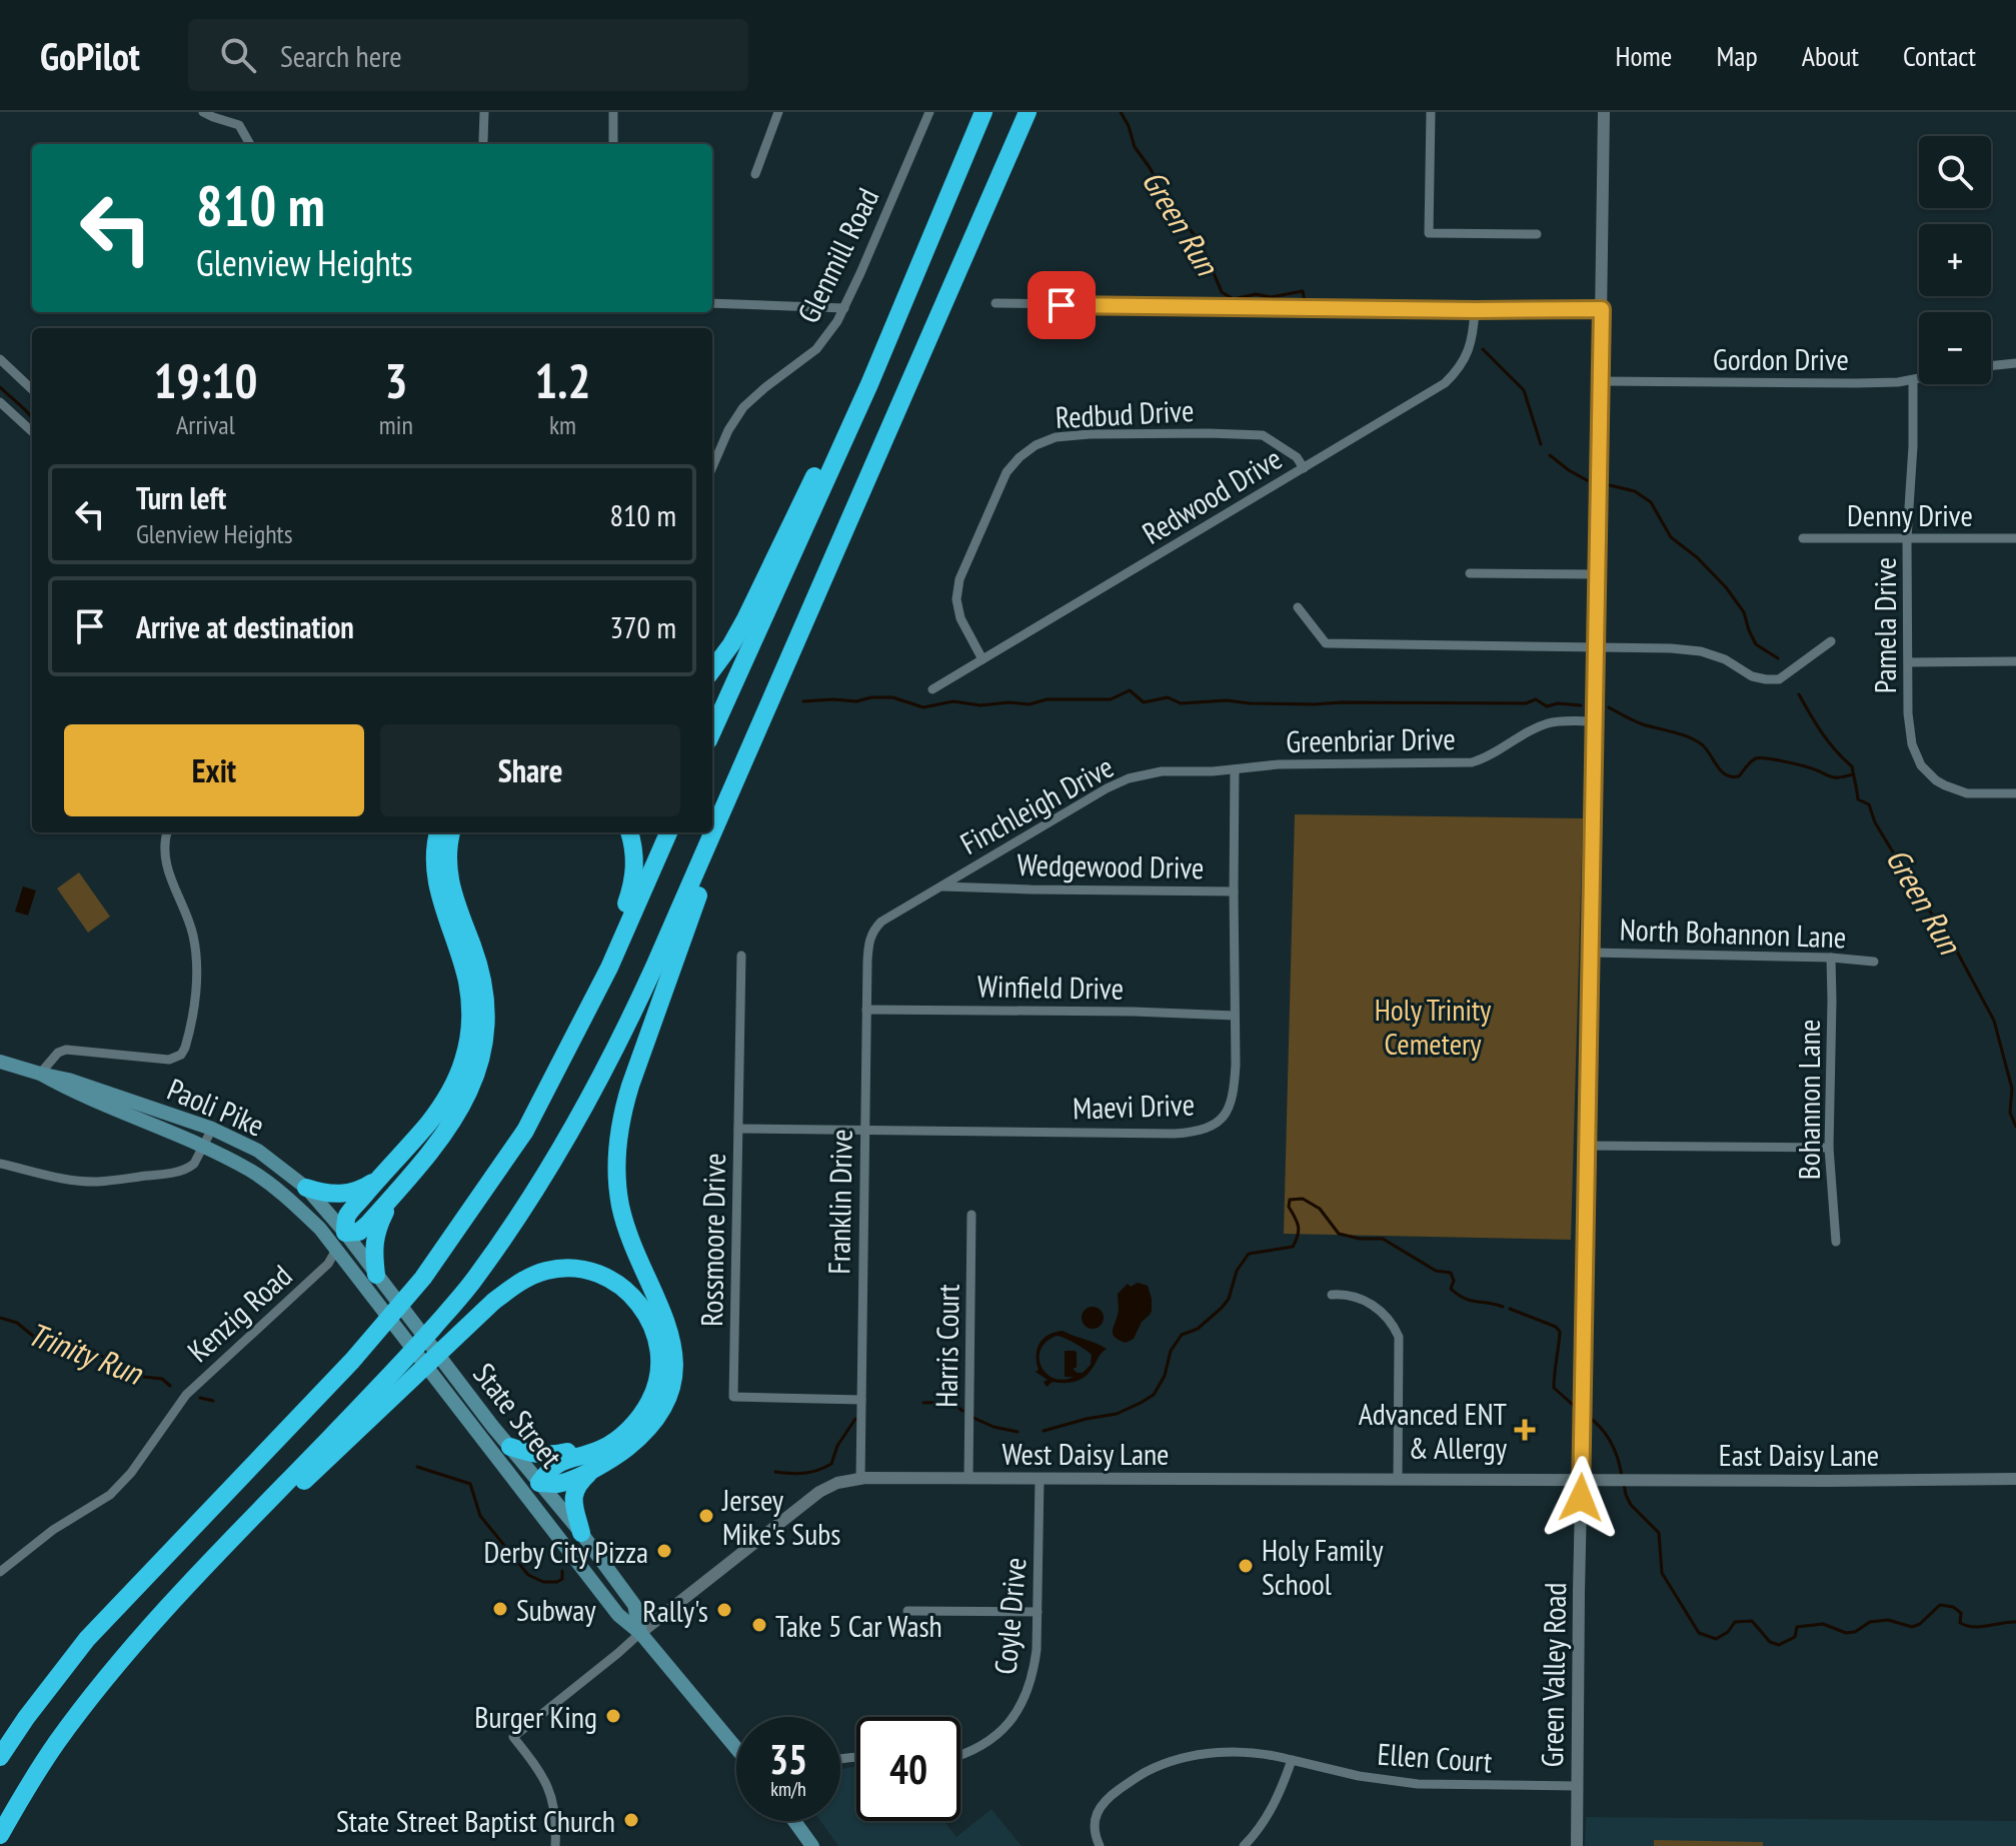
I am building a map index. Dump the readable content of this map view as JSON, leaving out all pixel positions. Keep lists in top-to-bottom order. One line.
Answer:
{"streets":{"main road":["Paoli Pike","State Street"],"street":["Glenmill Road","Gordon Drive","Redbud Drive","Redwood Drive","Denny Drive","Pamela Drive","Greenbriar Drive","Finchleigh Drive","Wedgewood Drive","North Bohannon Lane","Winfield Drive","Bohannon Lane","Maevi Drive","Franklin Drive","Rossmoore Drive","Kenzig Road","Harris Court","West Daisy Lane","East Daisy Lane","Coyle Drive","Green Valley Road","Ellen Court"]},"crossings":[["Gordon Drive","Pamela Drive"],["Gordon Drive","Green Valley Road"],["Redbud Drive","Redwood Drive"],["Denny Drive","Pamela Drive"],["Greenbriar Drive","Finchleigh Drive"],["Greenbriar Drive","Maevi Drive"],["Greenbriar Drive","Green Valley Road"],["Finchleigh Drive","Wedgewood Drive"],["Finchleigh Drive","Maevi Drive"],["Finchleigh Drive","Franklin Drive"],["Wedgewood Drive","Maevi Drive"],["North Bohannon Lane","Bohannon Lane"],["North Bohannon Lane","Green Valley Road"],["Winfield Drive","Maevi Drive"],["Winfield Drive","Franklin Drive"],["Maevi Drive","Franklin Drive"],["Maevi Drive","Rossmoore Drive"],["Paoli Pike","Kenzig Road"],["Paoli Pike","State Street"],["Franklin Drive","Rossmoore Drive"],["Franklin Drive","West Daisy Lane"],["Kenzig Road","State Street"],["Harris Court","West Daisy Lane"],["State Street","West Daisy Lane"],["West Daisy Lane","East Daisy Lane"],["West Daisy Lane","Coyle Drive"],["West Daisy Lane","Green Valley Road"],["East Daisy Lane","Green Valley Road"],["Green Valley Road","Ellen Court"]],"water":["Green Run","Trinity Run"],"parks":["Holy Trinity Cemetery"],"places":{"health":["Advanced ENT & Allergy"],"other":["Jersey Mike's Subs","Derby City Pizza","Holy Family School","Subway","Rally's","Take 5 Car Wash","Burger King","State Street Baptist Church"]},"page":{"header":"GoPilot","search":"Search here","nav":["Home","Map","About","Contact"],"map_buttons":["+","−"],"turn":["810 m","Glenview Heights"],"eta":["19:10","Arrival","3","min","1.2","km"],"list":[{"name":"Turn left","note":"Glenview Heights","value":"810 m"},{"name":"Arrive at destination","value":"370 m"}],"buttons":["Exit","Share"],"speed":"35 km/h","limit":"40"}}
